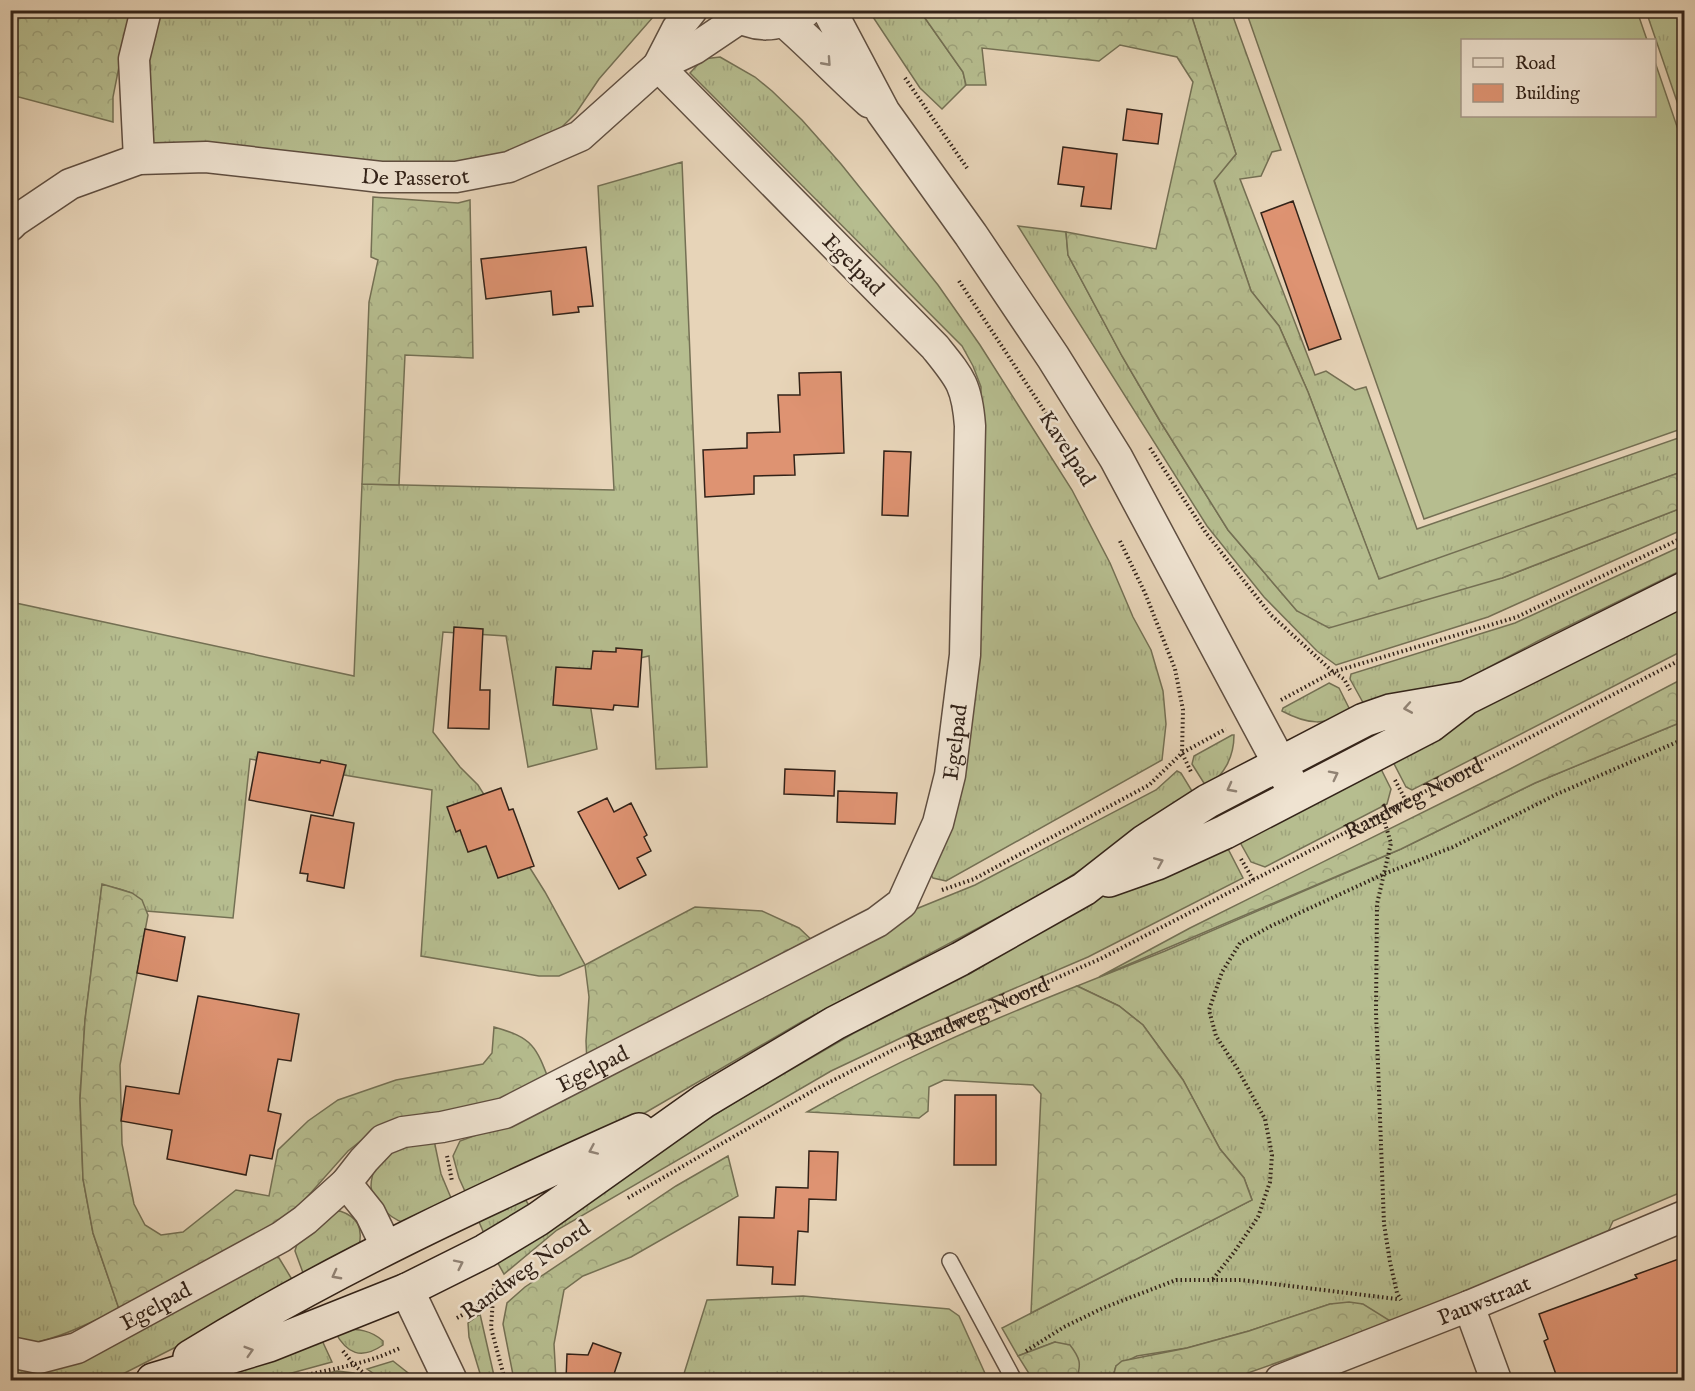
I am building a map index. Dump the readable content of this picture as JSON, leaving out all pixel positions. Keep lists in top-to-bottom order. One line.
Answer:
{"streets":{"main road":["Kavelpad","Randweg Noord"],"street":["De Passerot","Egelpad","Pauwstraat"]},"crossings":[["De Passerot","Egelpad"],["Kavelpad","Randweg Noord"]],"legend":["Road","Building"]}
